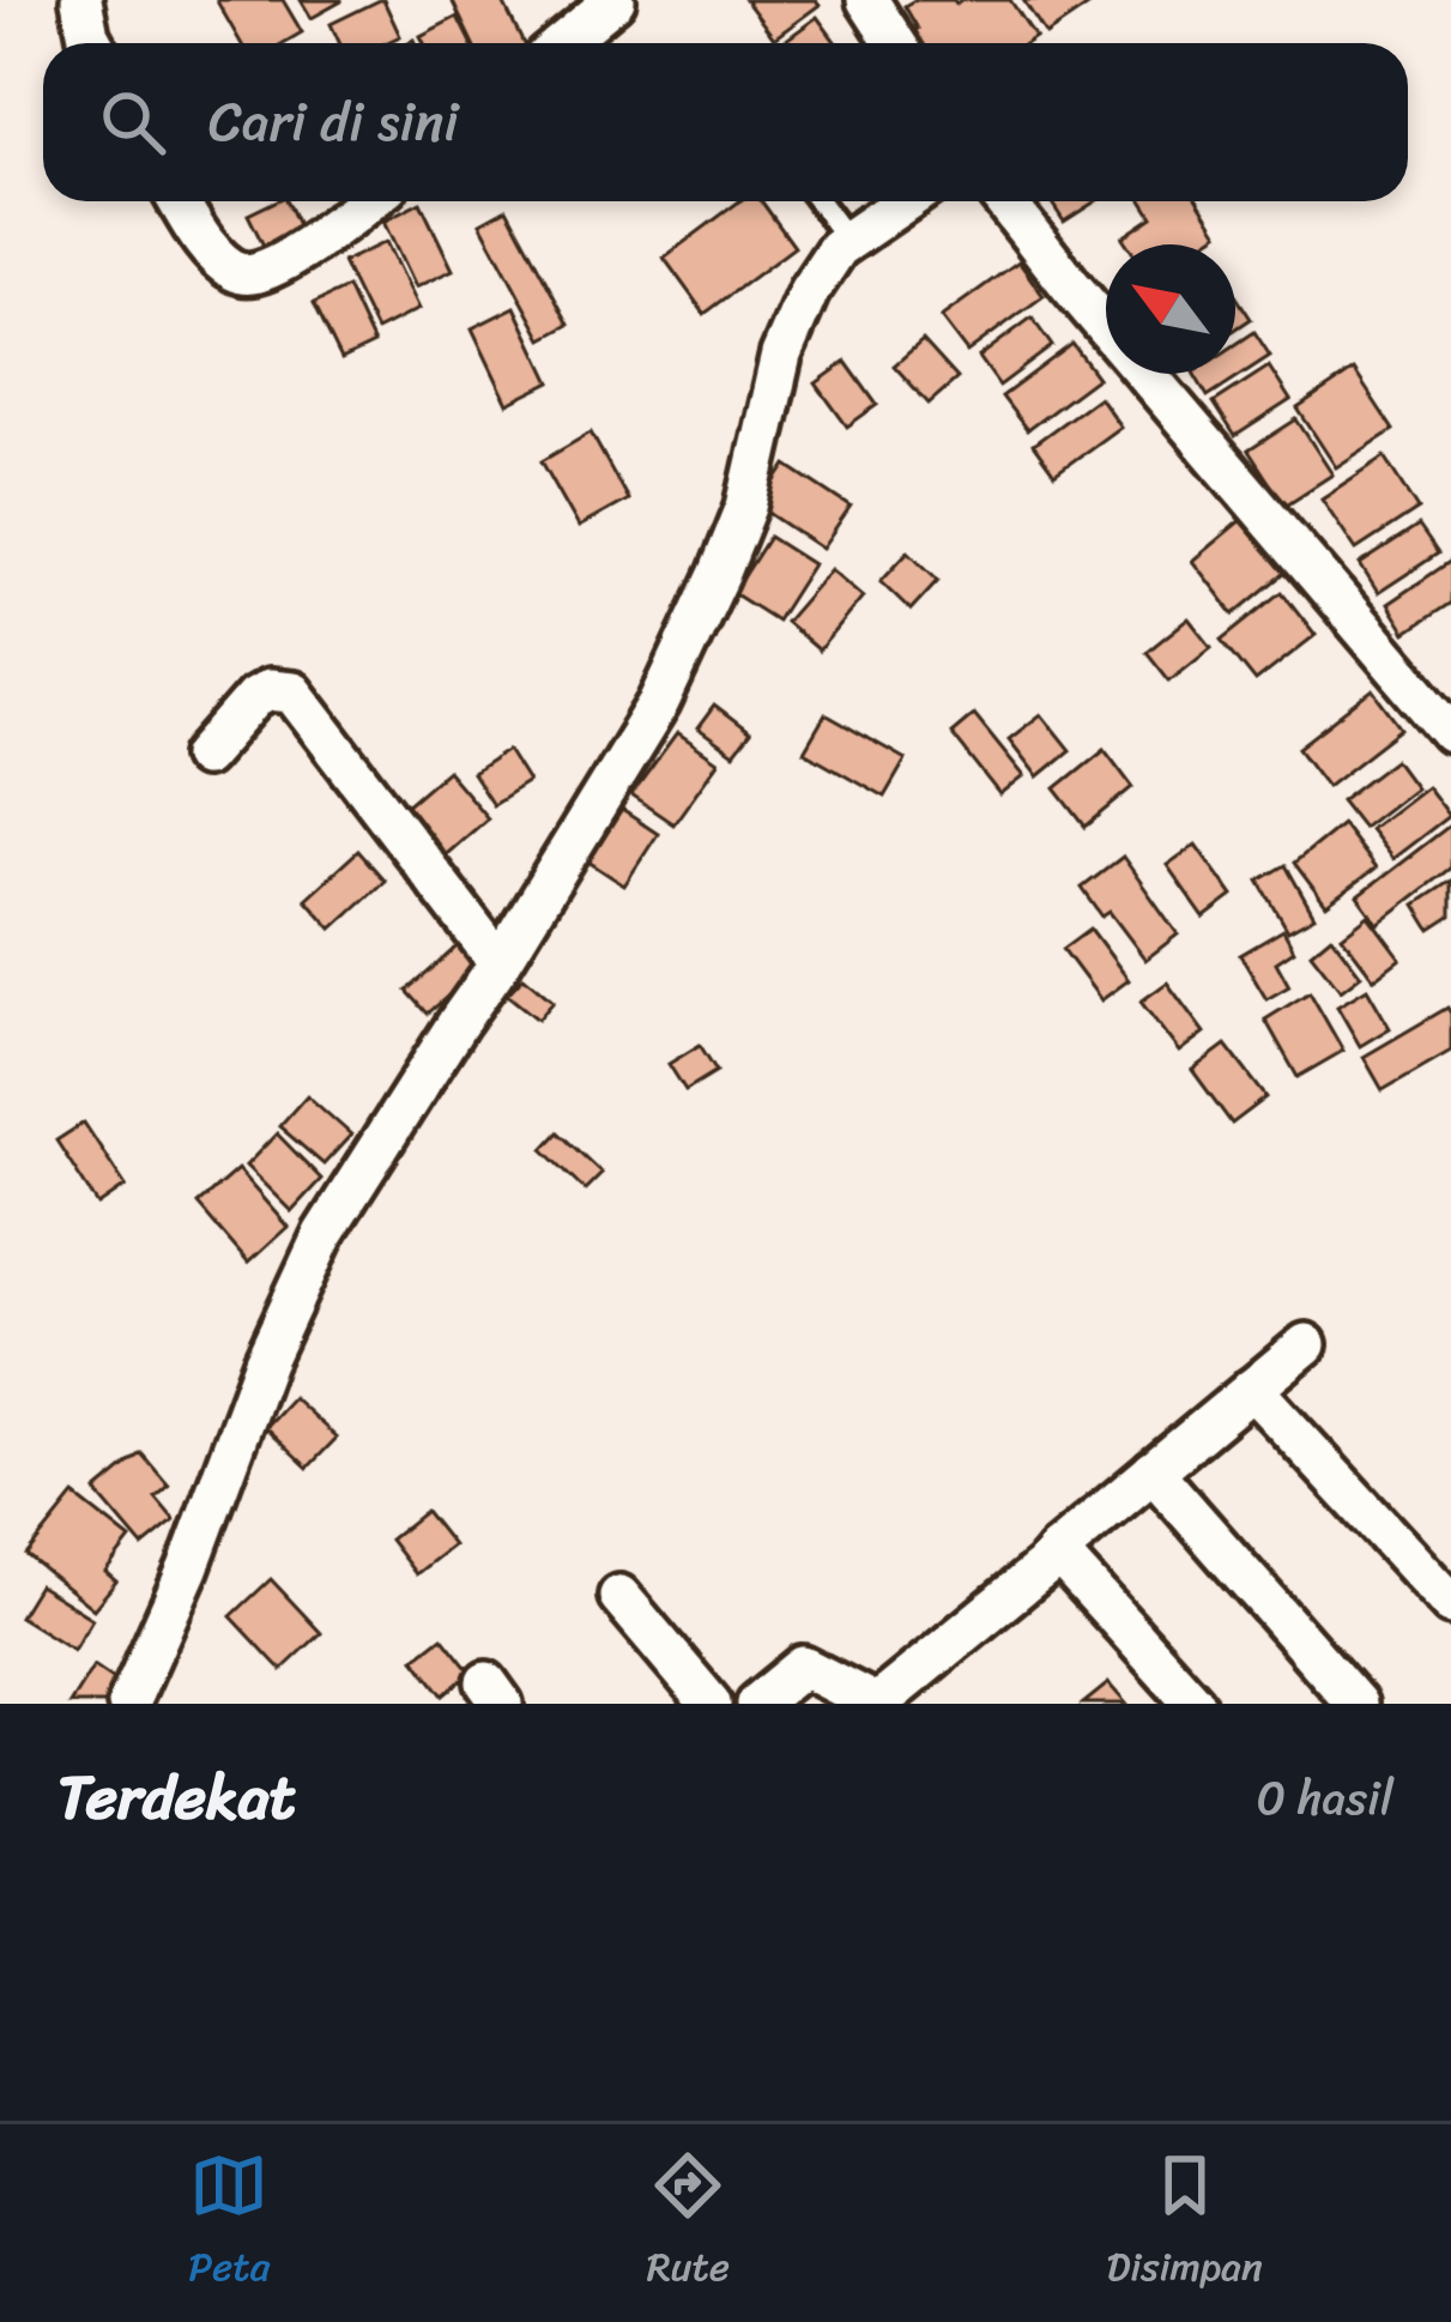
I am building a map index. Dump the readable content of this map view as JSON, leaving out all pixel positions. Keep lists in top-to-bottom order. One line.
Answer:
{"north":"top left","page":{"search":"Cari di sini","heading":["Terdekat","0 hasil"],"nav":["Peta","Rute","Disimpan"]}}
